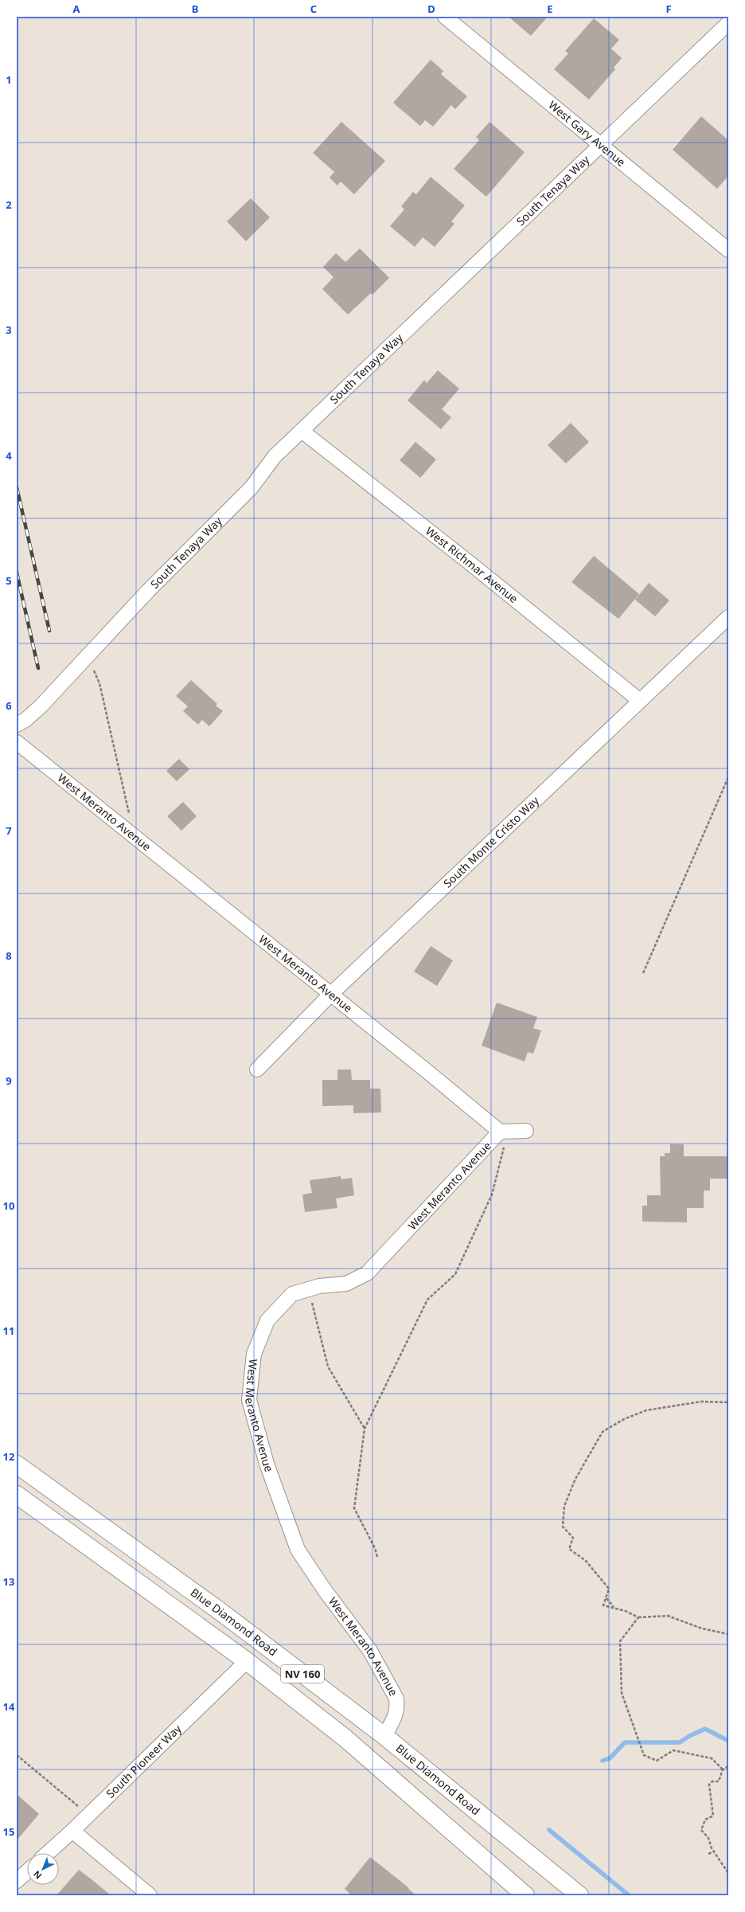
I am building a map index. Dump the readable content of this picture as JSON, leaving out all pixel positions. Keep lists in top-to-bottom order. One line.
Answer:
{"streets":{"highway":["Blue Diamond Road","NV 160"],"street":["West Gary Avenue","South Tenaya Way","West Richmar Avenue","West Meranto Avenue","South Monte Cristo Way","South Pioneer Way"]},"crossings":[["West Gary Avenue","South Tenaya Way"],["South Tenaya Way","West Richmar Avenue"],["West Richmar Avenue","South Monte Cristo Way"],["West Meranto Avenue","South Monte Cristo Way"],["West Meranto Avenue","Blue Diamond Road"],["NV 160","South Pioneer Way"]],"north":"bottom left","grid":{"columns":["A","B","C","D","E","F"],"rows":["1","2","3","4","5","6","7","8","9","10","11","12","13","14","15"]}}
